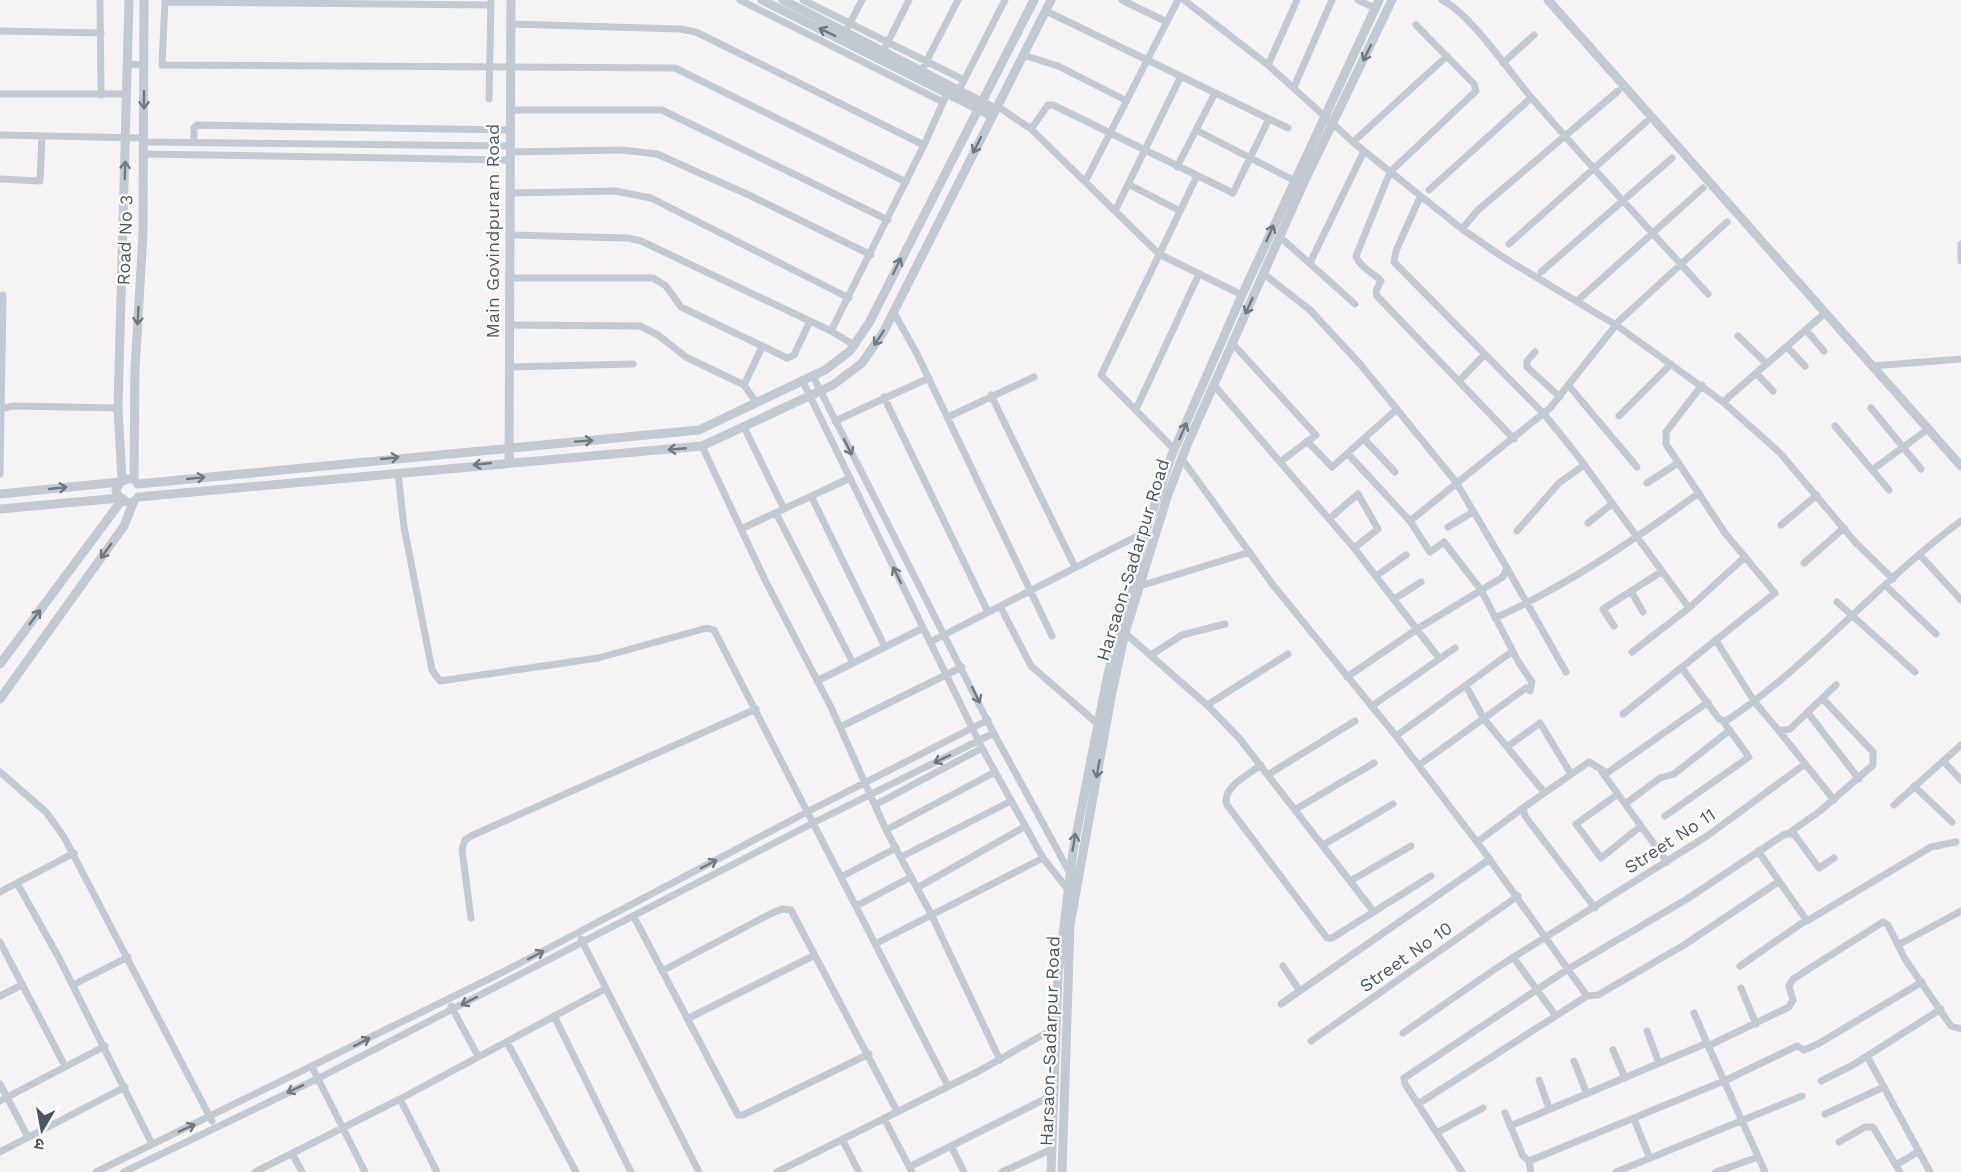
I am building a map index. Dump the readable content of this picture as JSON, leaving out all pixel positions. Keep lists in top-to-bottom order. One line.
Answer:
{"streets":{"street":["Main Govindpuram Road","Road No 3","Harsaon-Sadarpur Road","Street No 11","Street No 10"]},"north":"bottom"}
